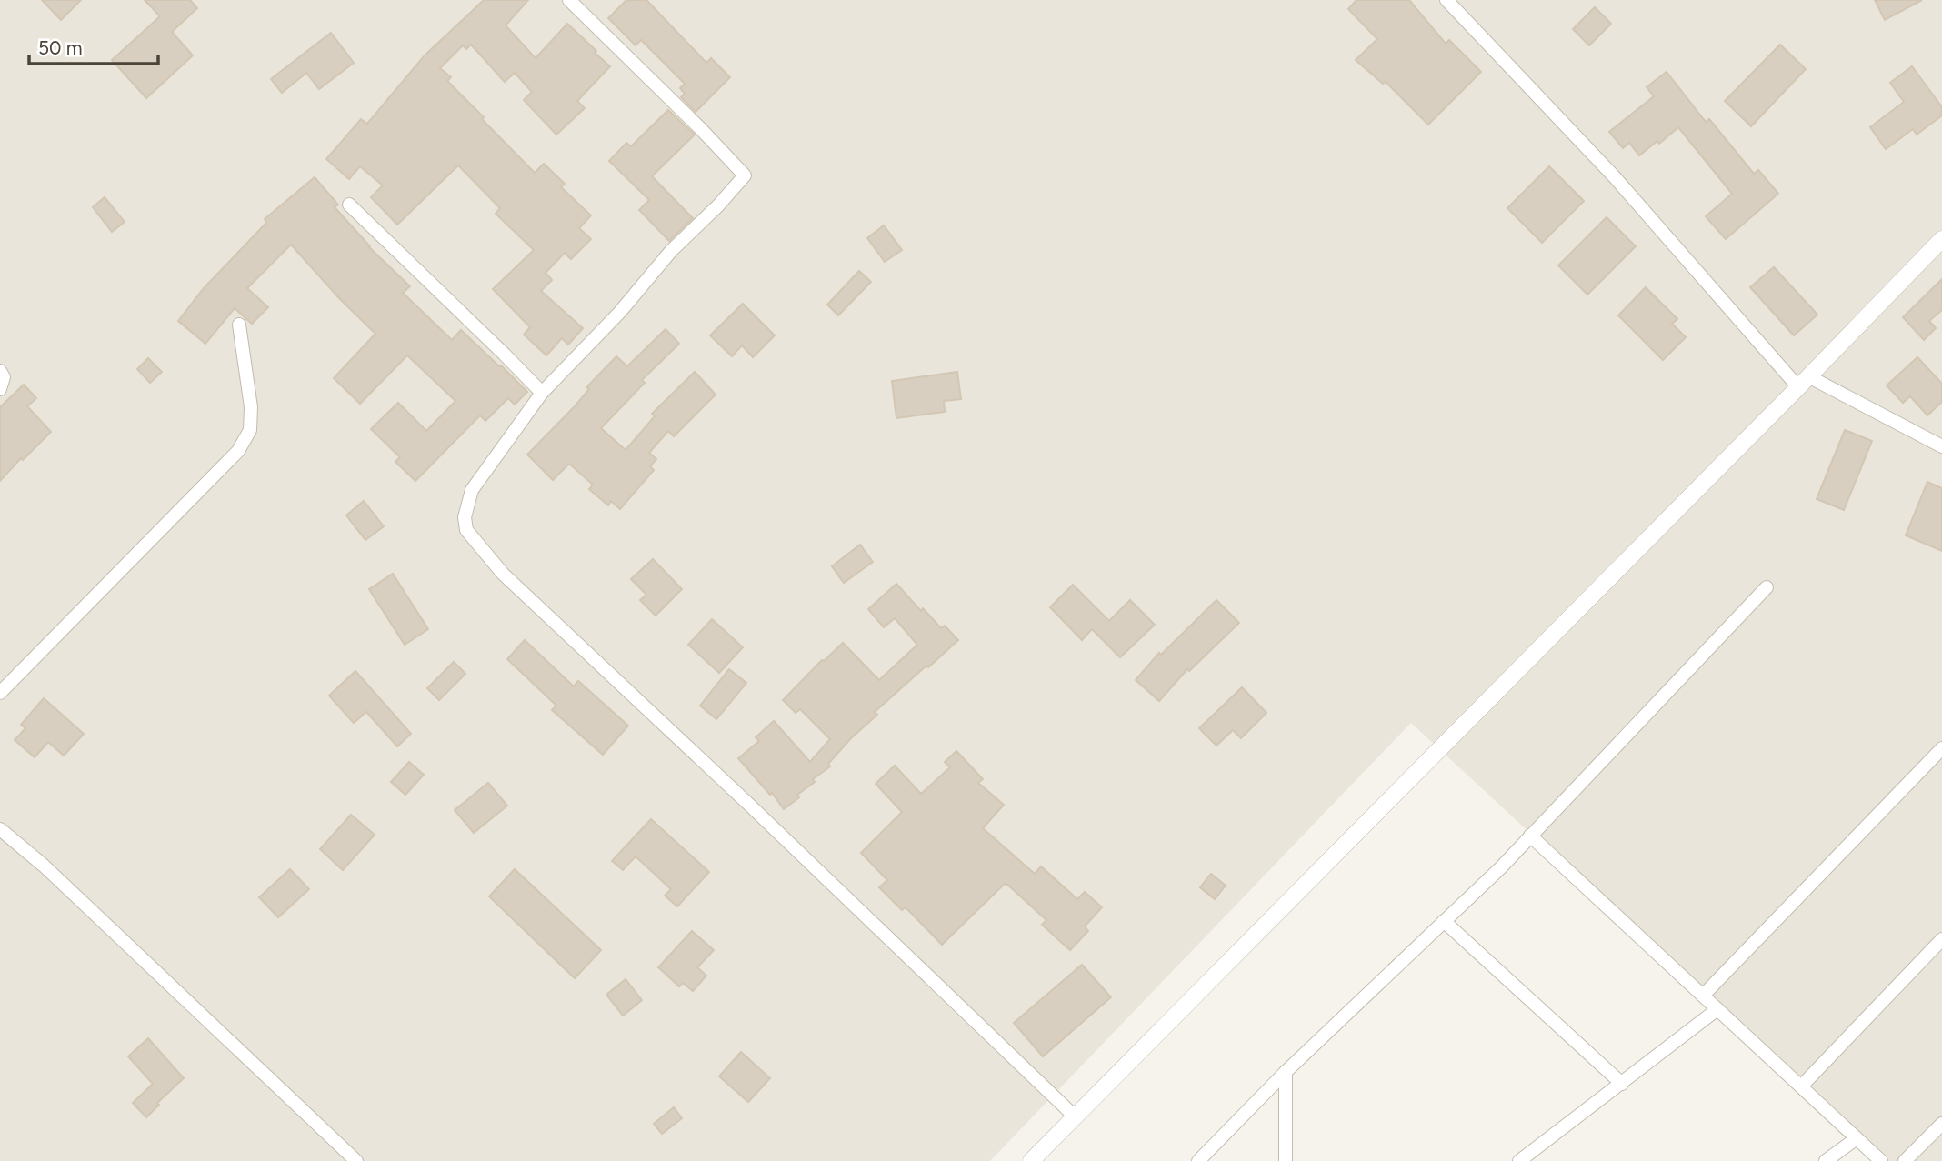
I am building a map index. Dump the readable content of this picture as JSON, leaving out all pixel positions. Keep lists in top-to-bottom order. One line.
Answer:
{"scale_bar":"50 m"}
